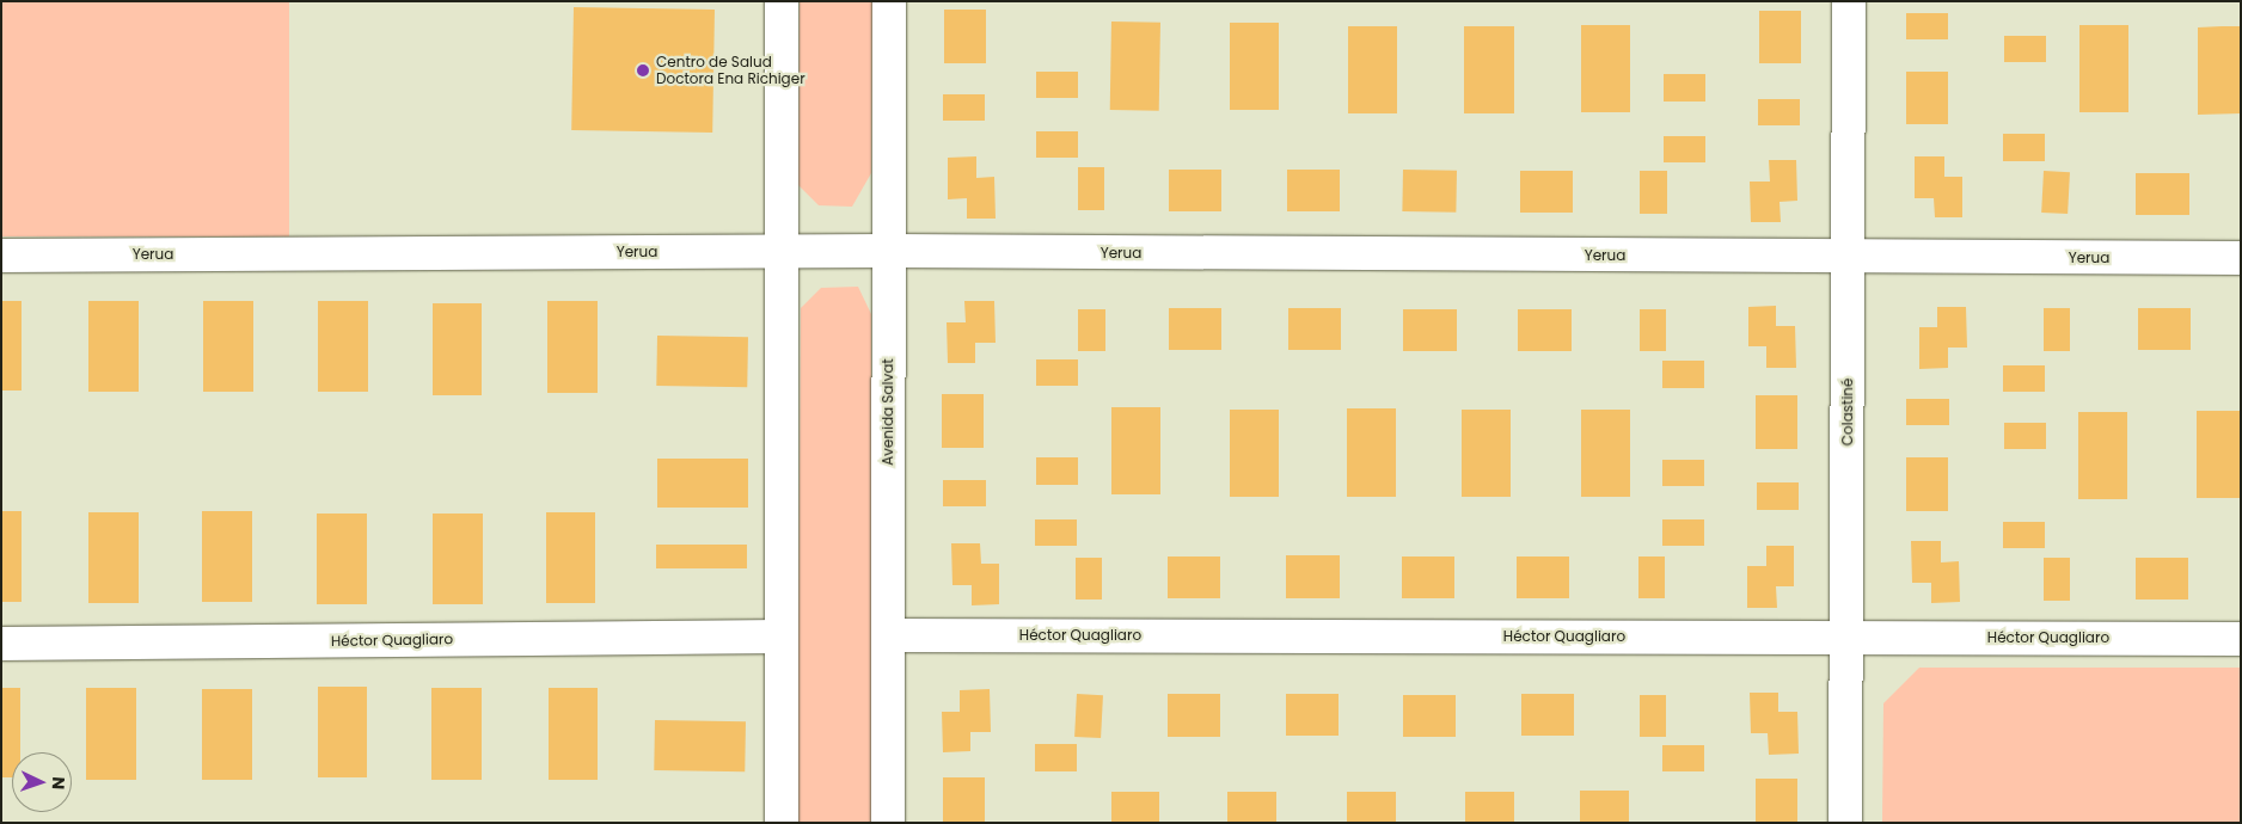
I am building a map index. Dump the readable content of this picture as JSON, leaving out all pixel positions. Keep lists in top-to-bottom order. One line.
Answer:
{"streets":{"street":["Yerua","Avenida Salvat","Colastiné","Héctor Quagliaro"]},"crossings":[["Yerua","Avenida Salvat"],["Yerua","Colastiné"],["Avenida Salvat","Héctor Quagliaro"],["Colastiné","Héctor Quagliaro"]],"places":["Centro de Salud Doctora Ena Richiger"],"north":"right"}
